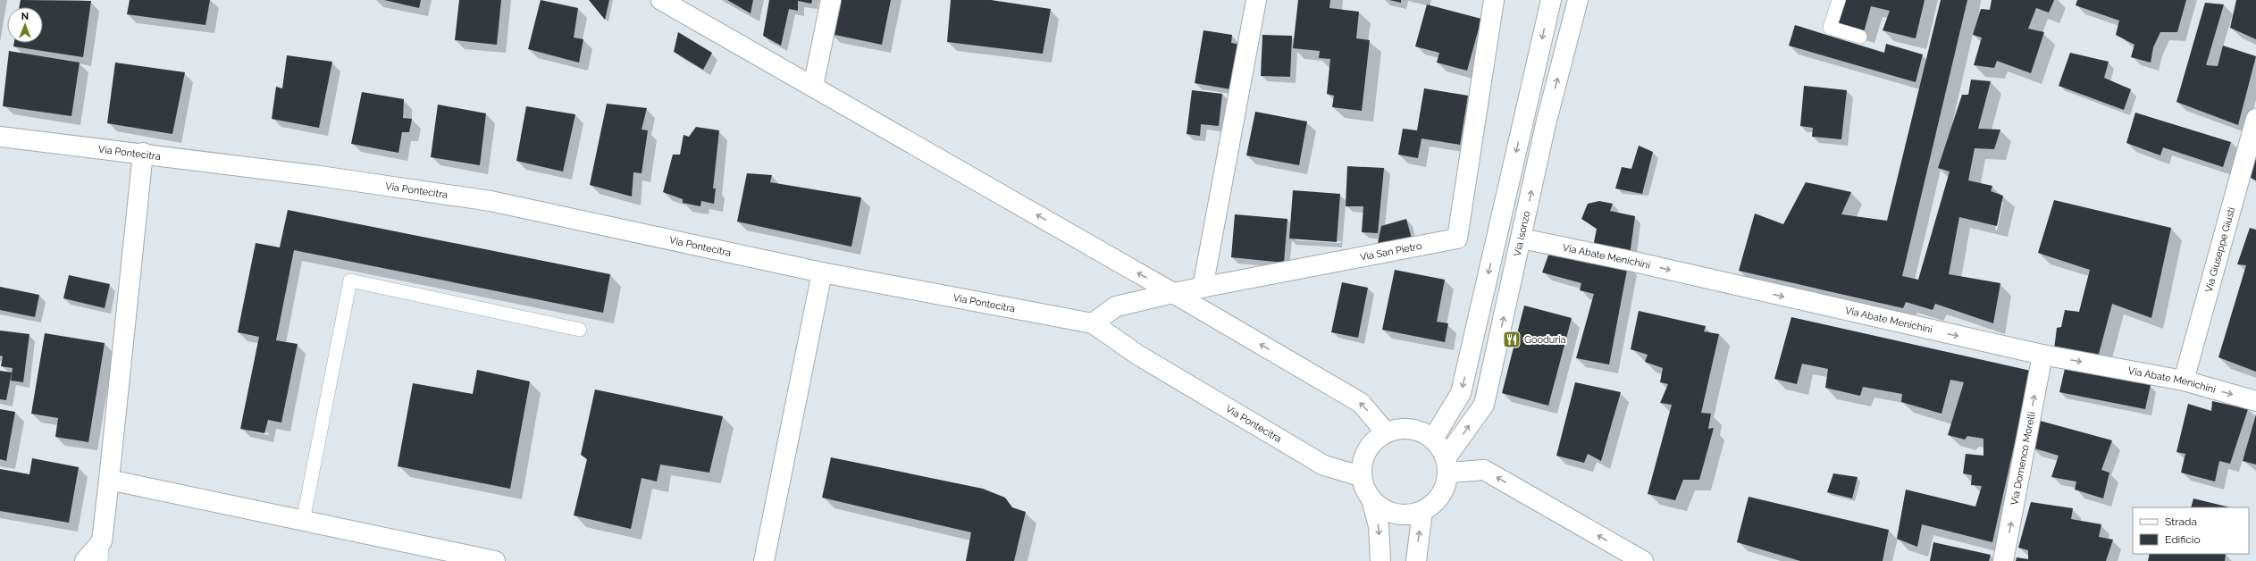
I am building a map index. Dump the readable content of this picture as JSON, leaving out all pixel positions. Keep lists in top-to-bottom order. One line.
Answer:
{"streets":{"street":["Via Pontecitra","Via Isonzo","Via Giuseppe Giusti","Via San Pietro","Via Abate Menichini","Via Domenco Morelli"]},"crossings":[["Via Pontecitra","Via Isonzo"],["Via Pontecitra","Via San Pietro"],["Via Isonzo","Via Abate Menichini"],["Via Giuseppe Giusti","Via Abate Menichini"],["Via Abate Menichini","Via Domenco Morelli"]],"one_way":["Via Abate Menichini","Via Domenco Morelli"],"places":{"restaurant":["Gooduria"]},"legend":["Strada","Edificio"],"north":"top"}
